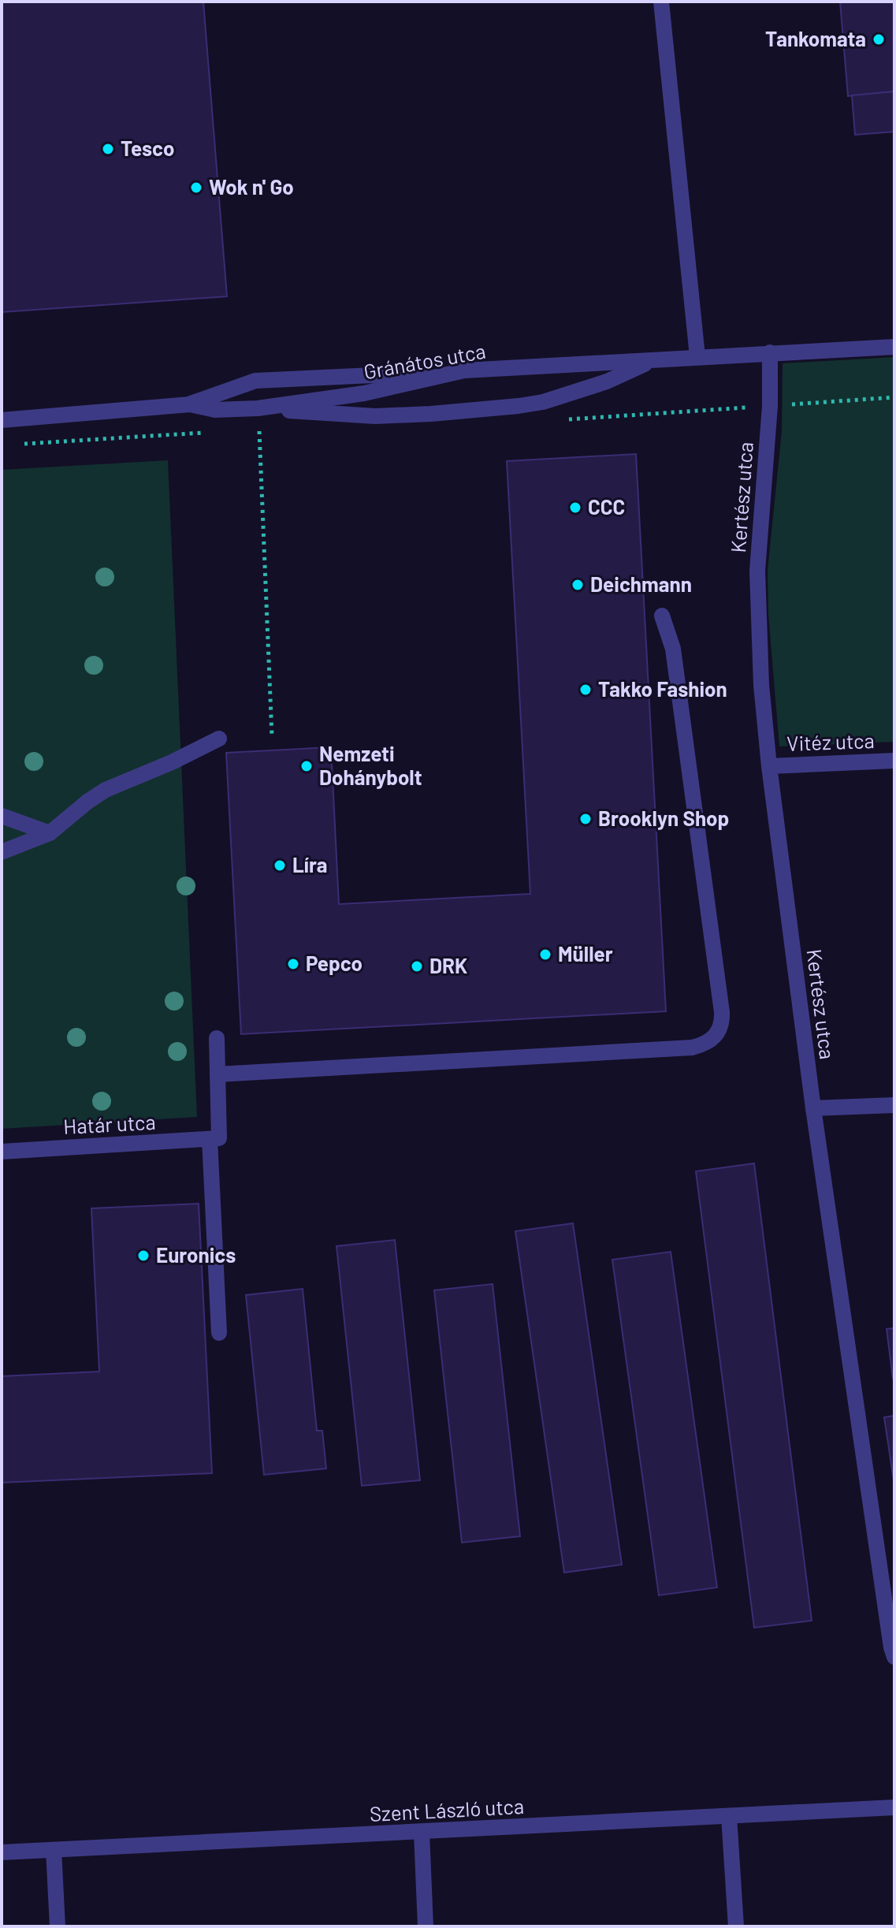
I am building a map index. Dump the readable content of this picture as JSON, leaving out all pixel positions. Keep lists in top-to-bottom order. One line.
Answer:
{"streets":{"street":["Gránátos utca","Kertész utca","Vitéz utca","Határ utca","Szent László utca"]},"crossings":[["Gránátos utca","Kertész utca"],["Kertész utca","Vitéz utca"]],"places":["Tankomata","Tesco","Wok n' Go","CCC","Deichmann","Takko Fashion","Nemzeti Dohánybolt","Brooklyn Shop","Líra","Müller","Pepco","DRK","Euronics"]}
